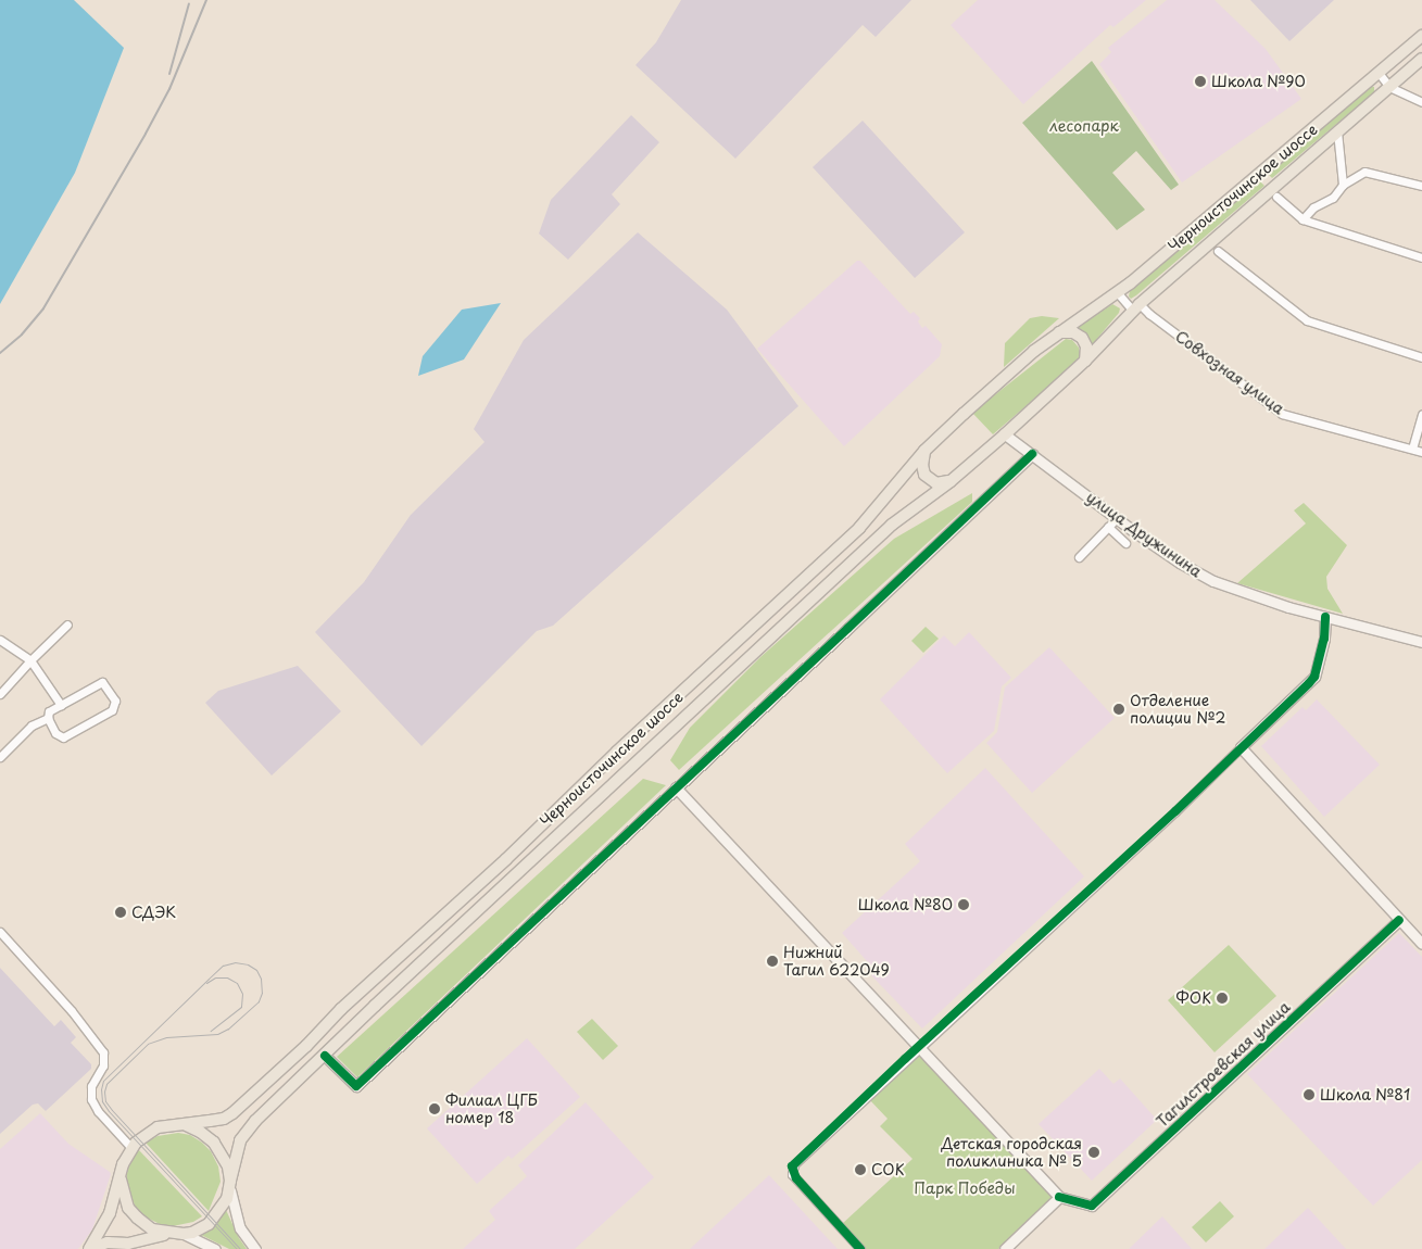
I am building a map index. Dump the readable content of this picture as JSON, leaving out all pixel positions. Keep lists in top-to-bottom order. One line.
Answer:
{"streets":{"main road":["Черноисточинское шоссе"],"street":["Совхозная улица","улица Дружинина","Тагилстроевская улица"]},"crossings":[["Черноисточинское шоссе","Совхозная улица"],["Черноисточинское шоссе","улица Дружинина"]],"parks":["лесопарк","Парк Победы"],"places":["Школа №90","Отделение полиции №2","Школа №80","СДЭК","Нижний Тагил 622049","ФОК","Школа №81","Филиал ЦГБ номер 18","Детская городская поликлиника № 5","СОК"]}
